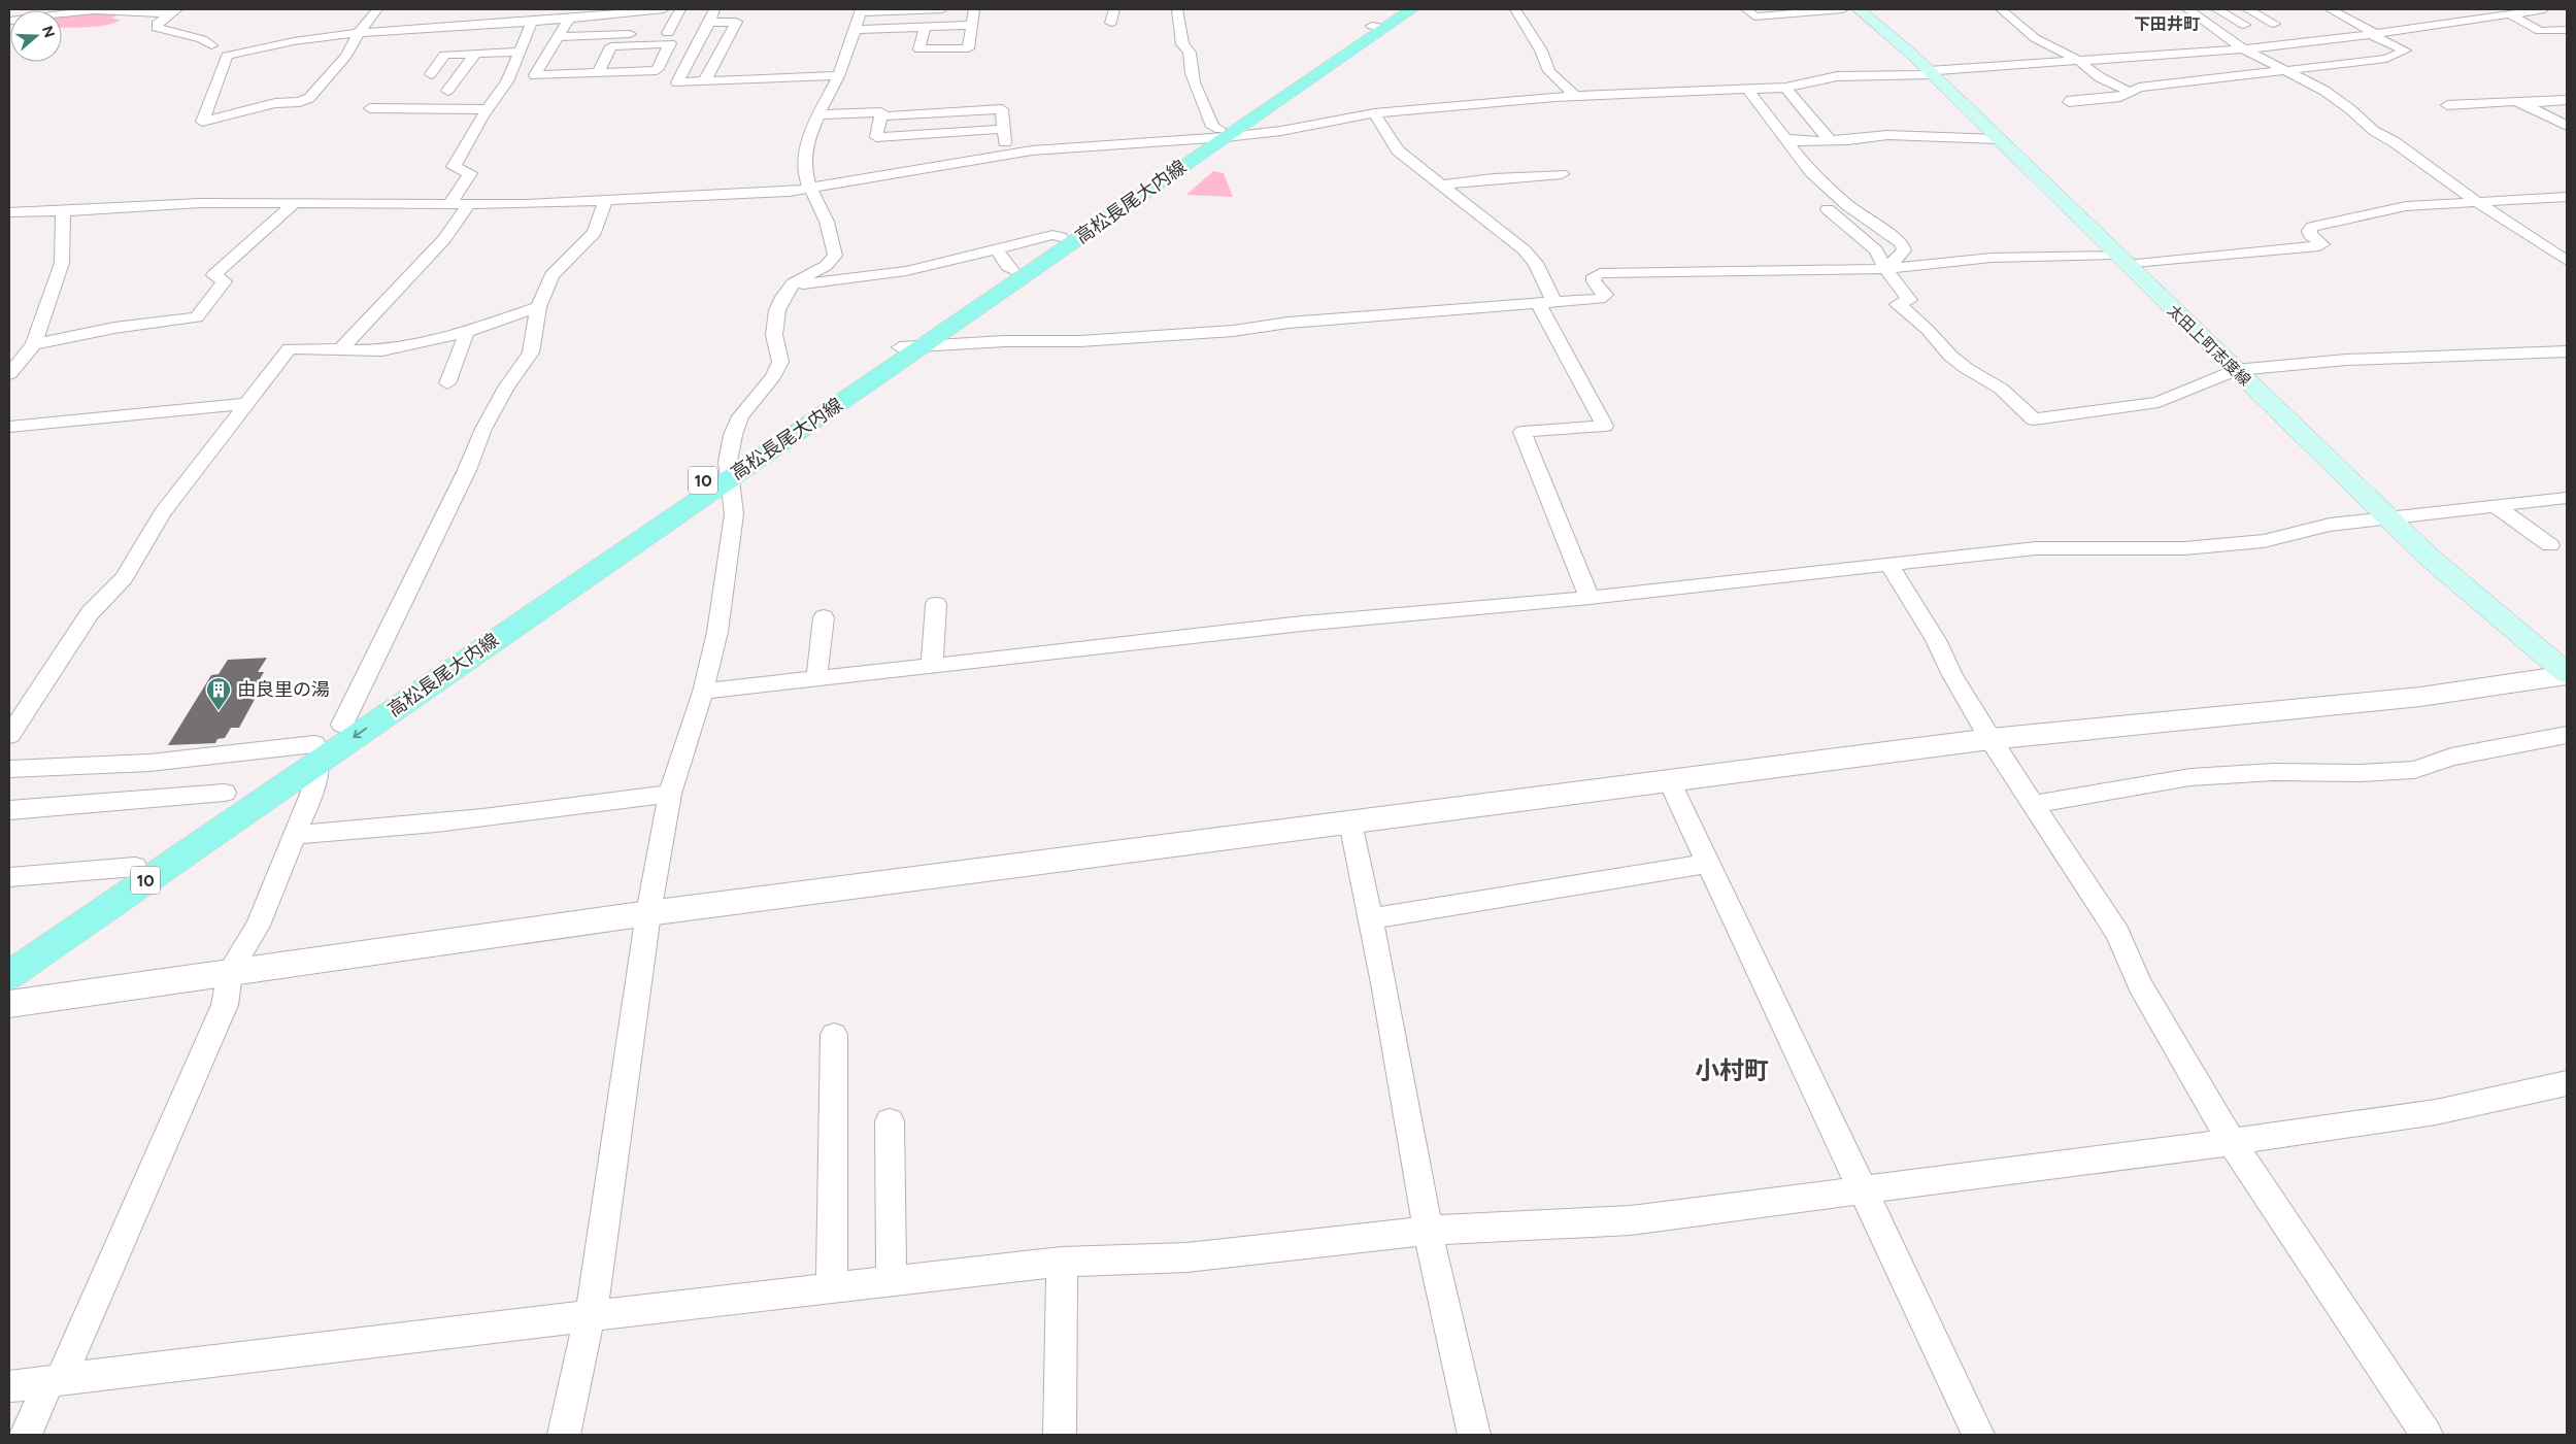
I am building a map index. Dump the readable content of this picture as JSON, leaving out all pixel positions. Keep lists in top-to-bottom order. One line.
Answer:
{"streets":{"main road":["高松長尾大内線","太田上町志度線","10"]},"districts":["下田井町","小村町"],"places":{"building":["由良里の湯"]},"north":"right"}
